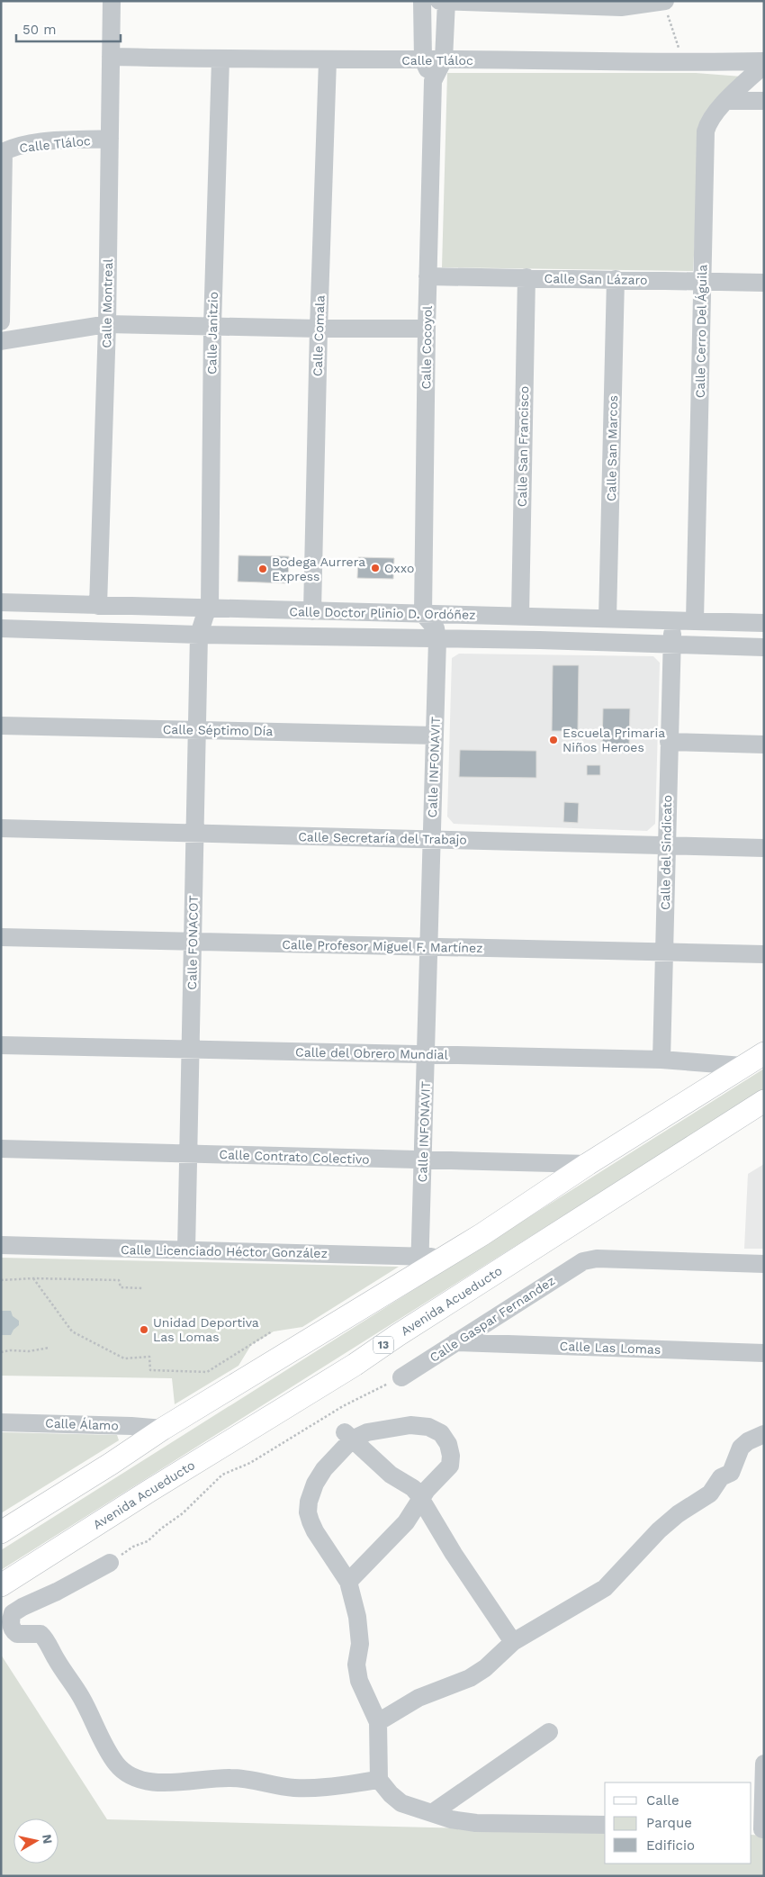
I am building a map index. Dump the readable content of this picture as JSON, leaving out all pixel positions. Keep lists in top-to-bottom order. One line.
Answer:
{"streets":{"main road":["Avenida Acueducto","13"],"street":["Calle Tláloc","Calle San Lázaro","Calle Montreal","Calle Cerro Del Águila","Calle Janitzio","Calle Comala","Calle Cocoyol","Calle San Francisco","Calle San Marcos","Calle Doctor Plinio D. Ordóñez","Calle Séptimo Día","Calle INFONAVIT","Calle Secretaría del Trabajo","Calle del Sindicato","Calle FONACOT","Calle Profesor Miguel F. Martínez","Calle del Obrero Mundial","Calle Contrato Colectivo","Calle Licenciado Héctor González","Calle Gaspar Fernandez","Calle Las Lomas","Calle Álamo"]},"crossings":[["Calle Tláloc","Calle Montreal"],["Calle Tláloc","Calle Janitzio"],["Calle Tláloc","Calle Comala"],["Calle Tláloc","Calle Cocoyol"],["Calle San Lázaro","Calle Cerro Del Águila"],["Calle San Lázaro","Calle Cocoyol"],["Calle San Lázaro","Calle San Francisco"],["Calle San Lázaro","Calle San Marcos"],["Calle Montreal","Calle Doctor Plinio D. Ordóñez"],["Calle Cerro Del Águila","Calle Doctor Plinio D. Ordóñez"],["Calle Janitzio","Calle Doctor Plinio D. Ordóñez"],["Calle Janitzio","Calle FONACOT"],["Calle Comala","Calle Doctor Plinio D. Ordóñez"],["Calle Cocoyol","Calle Doctor Plinio D. Ordóñez"],["Calle San Francisco","Calle Doctor Plinio D. Ordóñez"],["Calle San Marcos","Calle Doctor Plinio D. Ordóñez"],["Calle Doctor Plinio D. Ordóñez","Calle INFONAVIT"],["Calle Doctor Plinio D. Ordóñez","Calle del Sindicato"],["Calle Doctor Plinio D. Ordóñez","Calle FONACOT"],["Calle Séptimo Día","Calle INFONAVIT"],["Calle Séptimo Día","Calle FONACOT"],["Calle INFONAVIT","Calle Secretaría del Trabajo"],["Calle INFONAVIT","Calle Profesor Miguel F. Martínez"],["Calle INFONAVIT","Calle del Obrero Mundial"],["Calle INFONAVIT","Calle Contrato Colectivo"],["Calle INFONAVIT","Calle Licenciado Héctor González"],["Calle Secretaría del Trabajo","Calle del Sindicato"],["Calle Secretaría del Trabajo","Calle FONACOT"],["Calle del Sindicato","Calle Profesor Miguel F. Martínez"],["Calle del Sindicato","Calle del Obrero Mundial"],["Calle FONACOT","Calle Profesor Miguel F. Martínez"],["Calle FONACOT","Calle del Obrero Mundial"],["Calle FONACOT","Calle Contrato Colectivo"],["Calle FONACOT","Calle Licenciado Héctor González"],["Calle Gaspar Fernandez","Calle Las Lomas"]],"places":["Oxxo","Bodega Aurrera Express","Escuela Primaria Niños Heroes","Unidad Deportiva Las Lomas"],"legend":["Calle","Parque","Edificio"],"scale_bar":"50 m","north":"right"}
